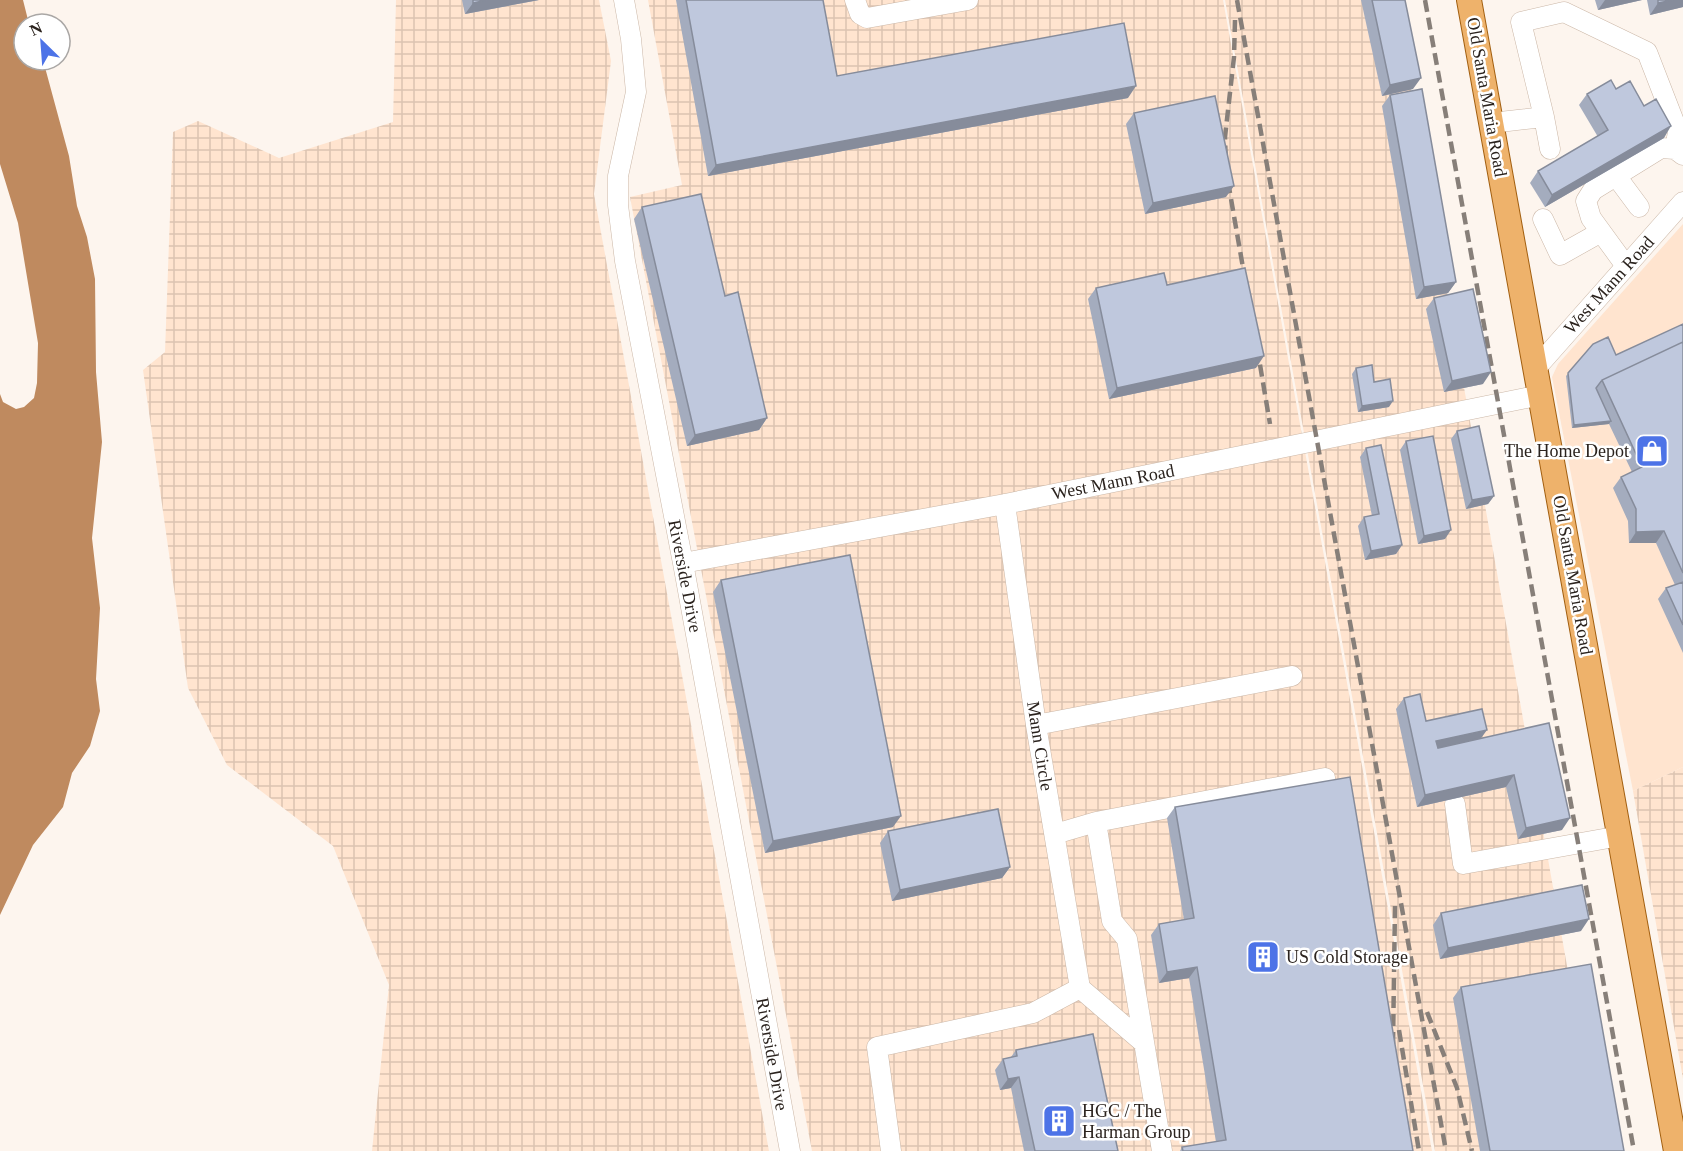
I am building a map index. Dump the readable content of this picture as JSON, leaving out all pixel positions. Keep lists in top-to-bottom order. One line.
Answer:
{"streets":{"main road":["Old Santa Maria Road"],"street":["West Mann Road","Riverside Drive","Mann Circle"]},"crossings":[["Old Santa Maria Road","West Mann Road"],["West Mann Road","Riverside Drive"],["West Mann Road","Mann Circle"]],"places":{"shop":["The Home Depot"],"building":["US Cold Storage","HGC / The Harman Group"]},"north":"top left"}
